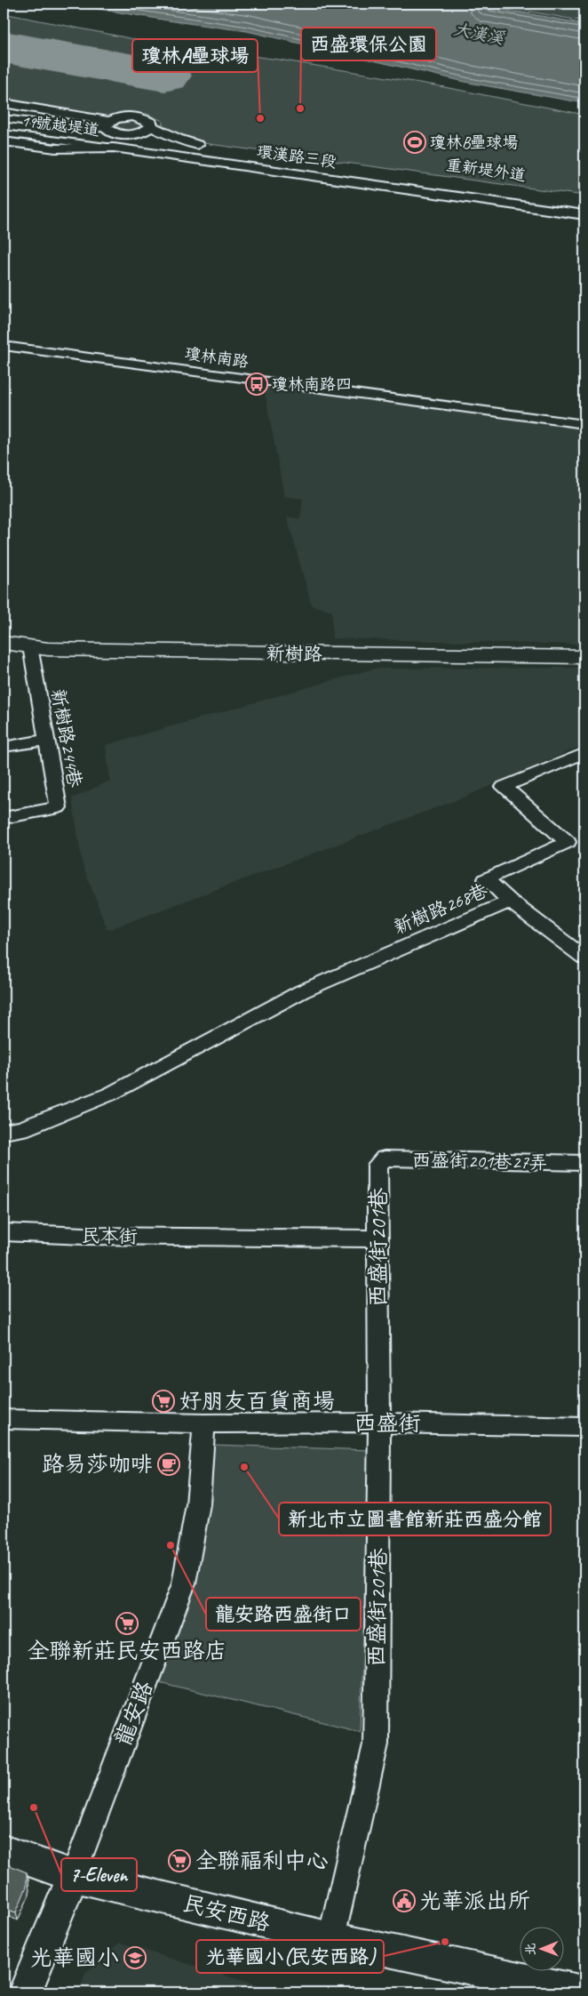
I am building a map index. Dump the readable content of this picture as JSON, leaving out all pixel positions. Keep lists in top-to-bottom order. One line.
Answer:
{"streets":{"main road":["新樹路"],"street":["19號越堤道","環漢路三段","瓊林南路","新樹路244巷","新樹路268巷","西盛街201巷27弄","民本街","西盛街201巷","西盛街","龍安路","民安西路"]},"crossings":[["19號越堤道","環漢路三段"],["新樹路","新樹路244巷"],["西盛街201巷27弄","西盛街201巷"],["民本街","西盛街201巷"],["西盛街201巷","西盛街"],["西盛街201巷","民安西路"],["西盛街","龍安路"],["龍安路","民安西路"]],"water":["大漢溪"],"places":{"other":["西盛環保公園","瓊林A壘球場","新北市立圖書館新莊西盛分館","龍安路西盛街口","7-Eleven","光華國小(民安西路)"],"sports":["瓊林B壘球場"],"bus stop":["瓊林南路四"],"supermarket":["好朋友百貨商場","全聯新莊民安西路店","全聯福利中心"],"cafe":["路易莎咖啡"],"public building":["光華派出所"],"school or university":["光華國小"]},"north":"left"}
